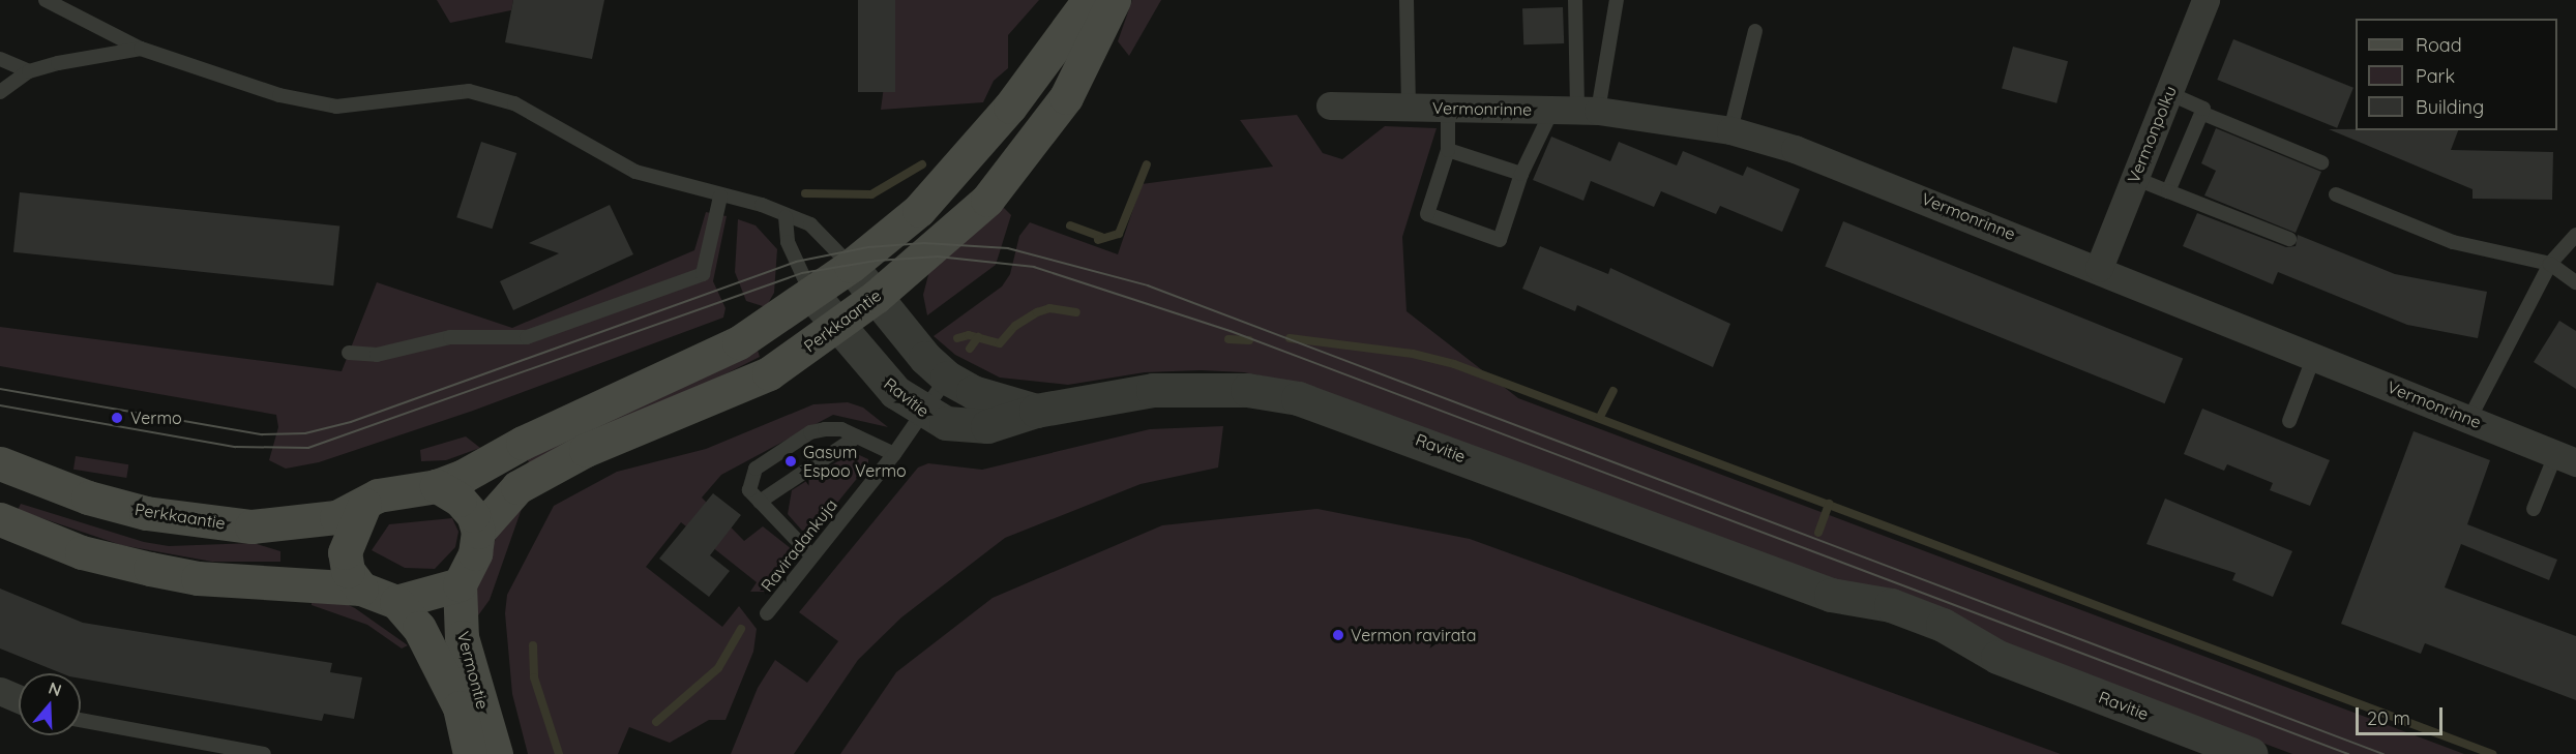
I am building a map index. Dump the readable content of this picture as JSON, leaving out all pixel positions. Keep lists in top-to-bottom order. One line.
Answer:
{"streets":{"main road":["Perkkaantie","Vermontie"],"street":["Vermonrinne","Vermonpolku","Ravitie"],"lane":["Raviradankuja"]},"crossings":[["Vermonrinne","Vermonpolku"],["Perkkaantie","Ravitie"],["Perkkaantie","Vermontie"],["Ravitie","Raviradankuja"]],"places":["Vermo","Gasum Espoo Vermo","Vermon ravirata"],"legend":["Road","Park","Building"],"scale_bar":"20 m","north":"top"}
